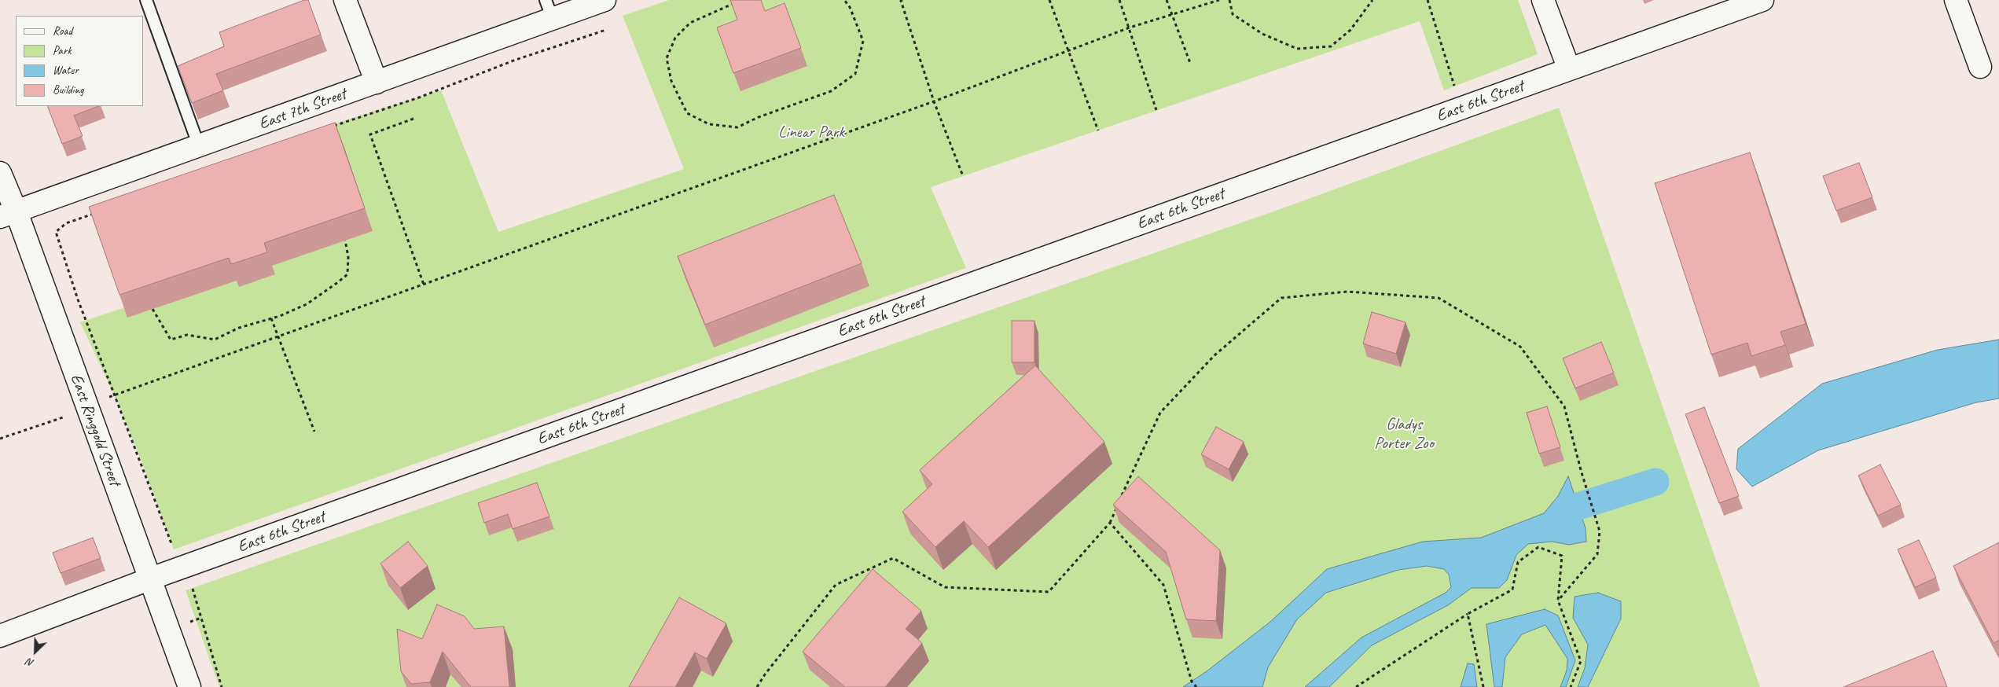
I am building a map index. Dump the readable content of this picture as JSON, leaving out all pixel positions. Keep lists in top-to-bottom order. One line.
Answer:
{"streets":{"main road":["East 6th Street","East 7th Street","East Ringgold Street"]},"crossings":[["East 6th Street","East Ringgold Street"],["East 7th Street","East Ringgold Street"]],"parks":["Linear Park","Gladys Porter Zoo"],"legend":["Road","Park","Water","Building"],"north":"bottom left"}
